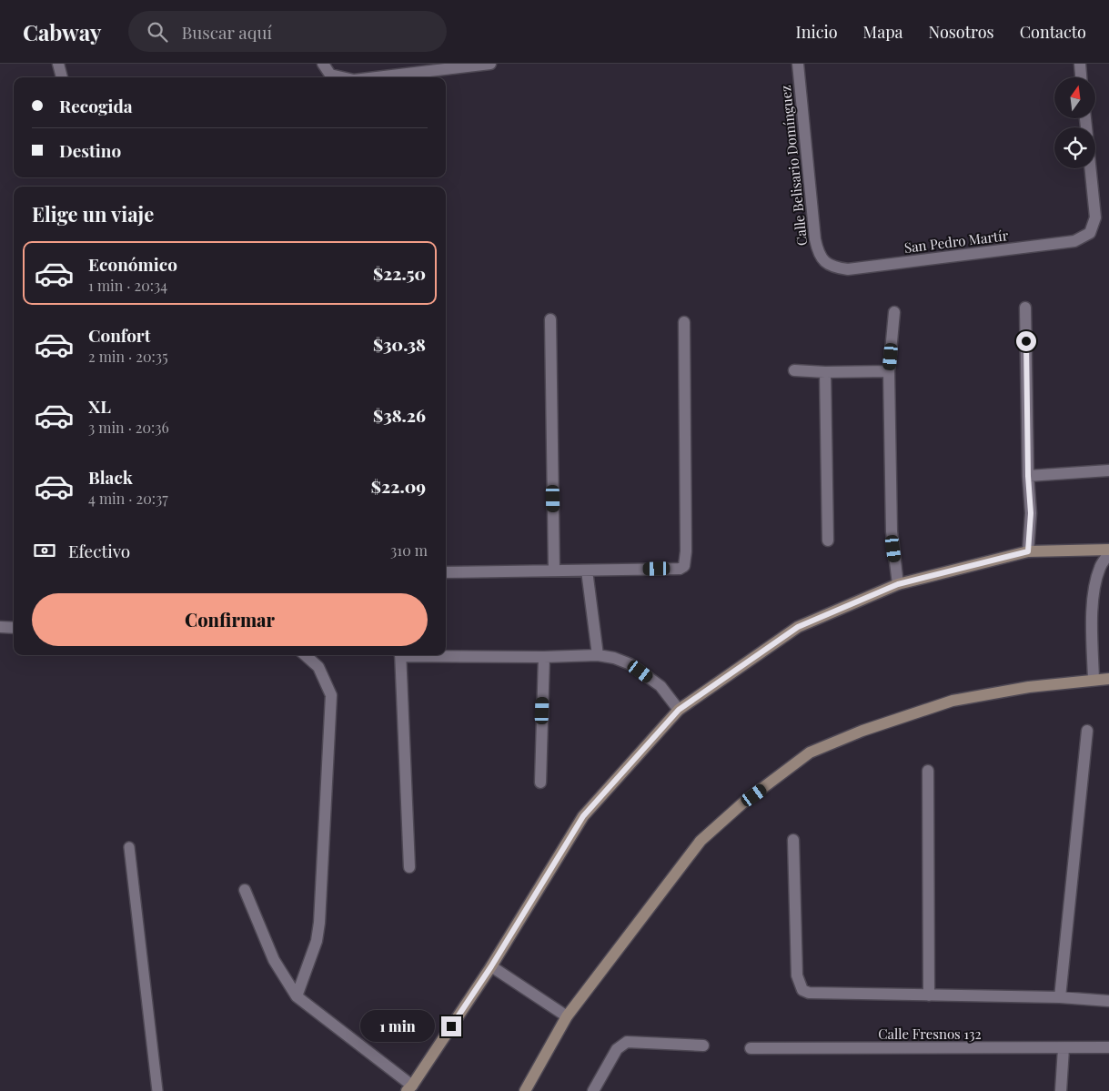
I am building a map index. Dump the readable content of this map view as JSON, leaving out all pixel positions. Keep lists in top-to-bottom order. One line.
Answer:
{"streets":{"street":["Calle Belisario Domínguez","San Pedro Martír","Calle Fresnos 132"]},"crossings":[["Calle Belisario Domínguez","San Pedro Martír"]],"north":"top","page":{"header":"Cabway","search":"Buscar aquí","nav":["Inicio","Mapa","Nosotros","Contacto"],"banner":["Recogida","Destino"],"heading":"Elige un viaje","list":[{"name":"Económico","note":"1 min · 20:34","value":"$22.50"},{"name":"Confort","note":"2 min · 20:35","value":"$30.38"},{"name":"XL","note":"3 min · 20:36","value":"$38.26"},{"name":"Black","note":"4 min · 20:37","value":"$22.09"}],"pay":["Efectivo","310 m"],"buttons":"Confirmar","bubble":"1 min"}}
